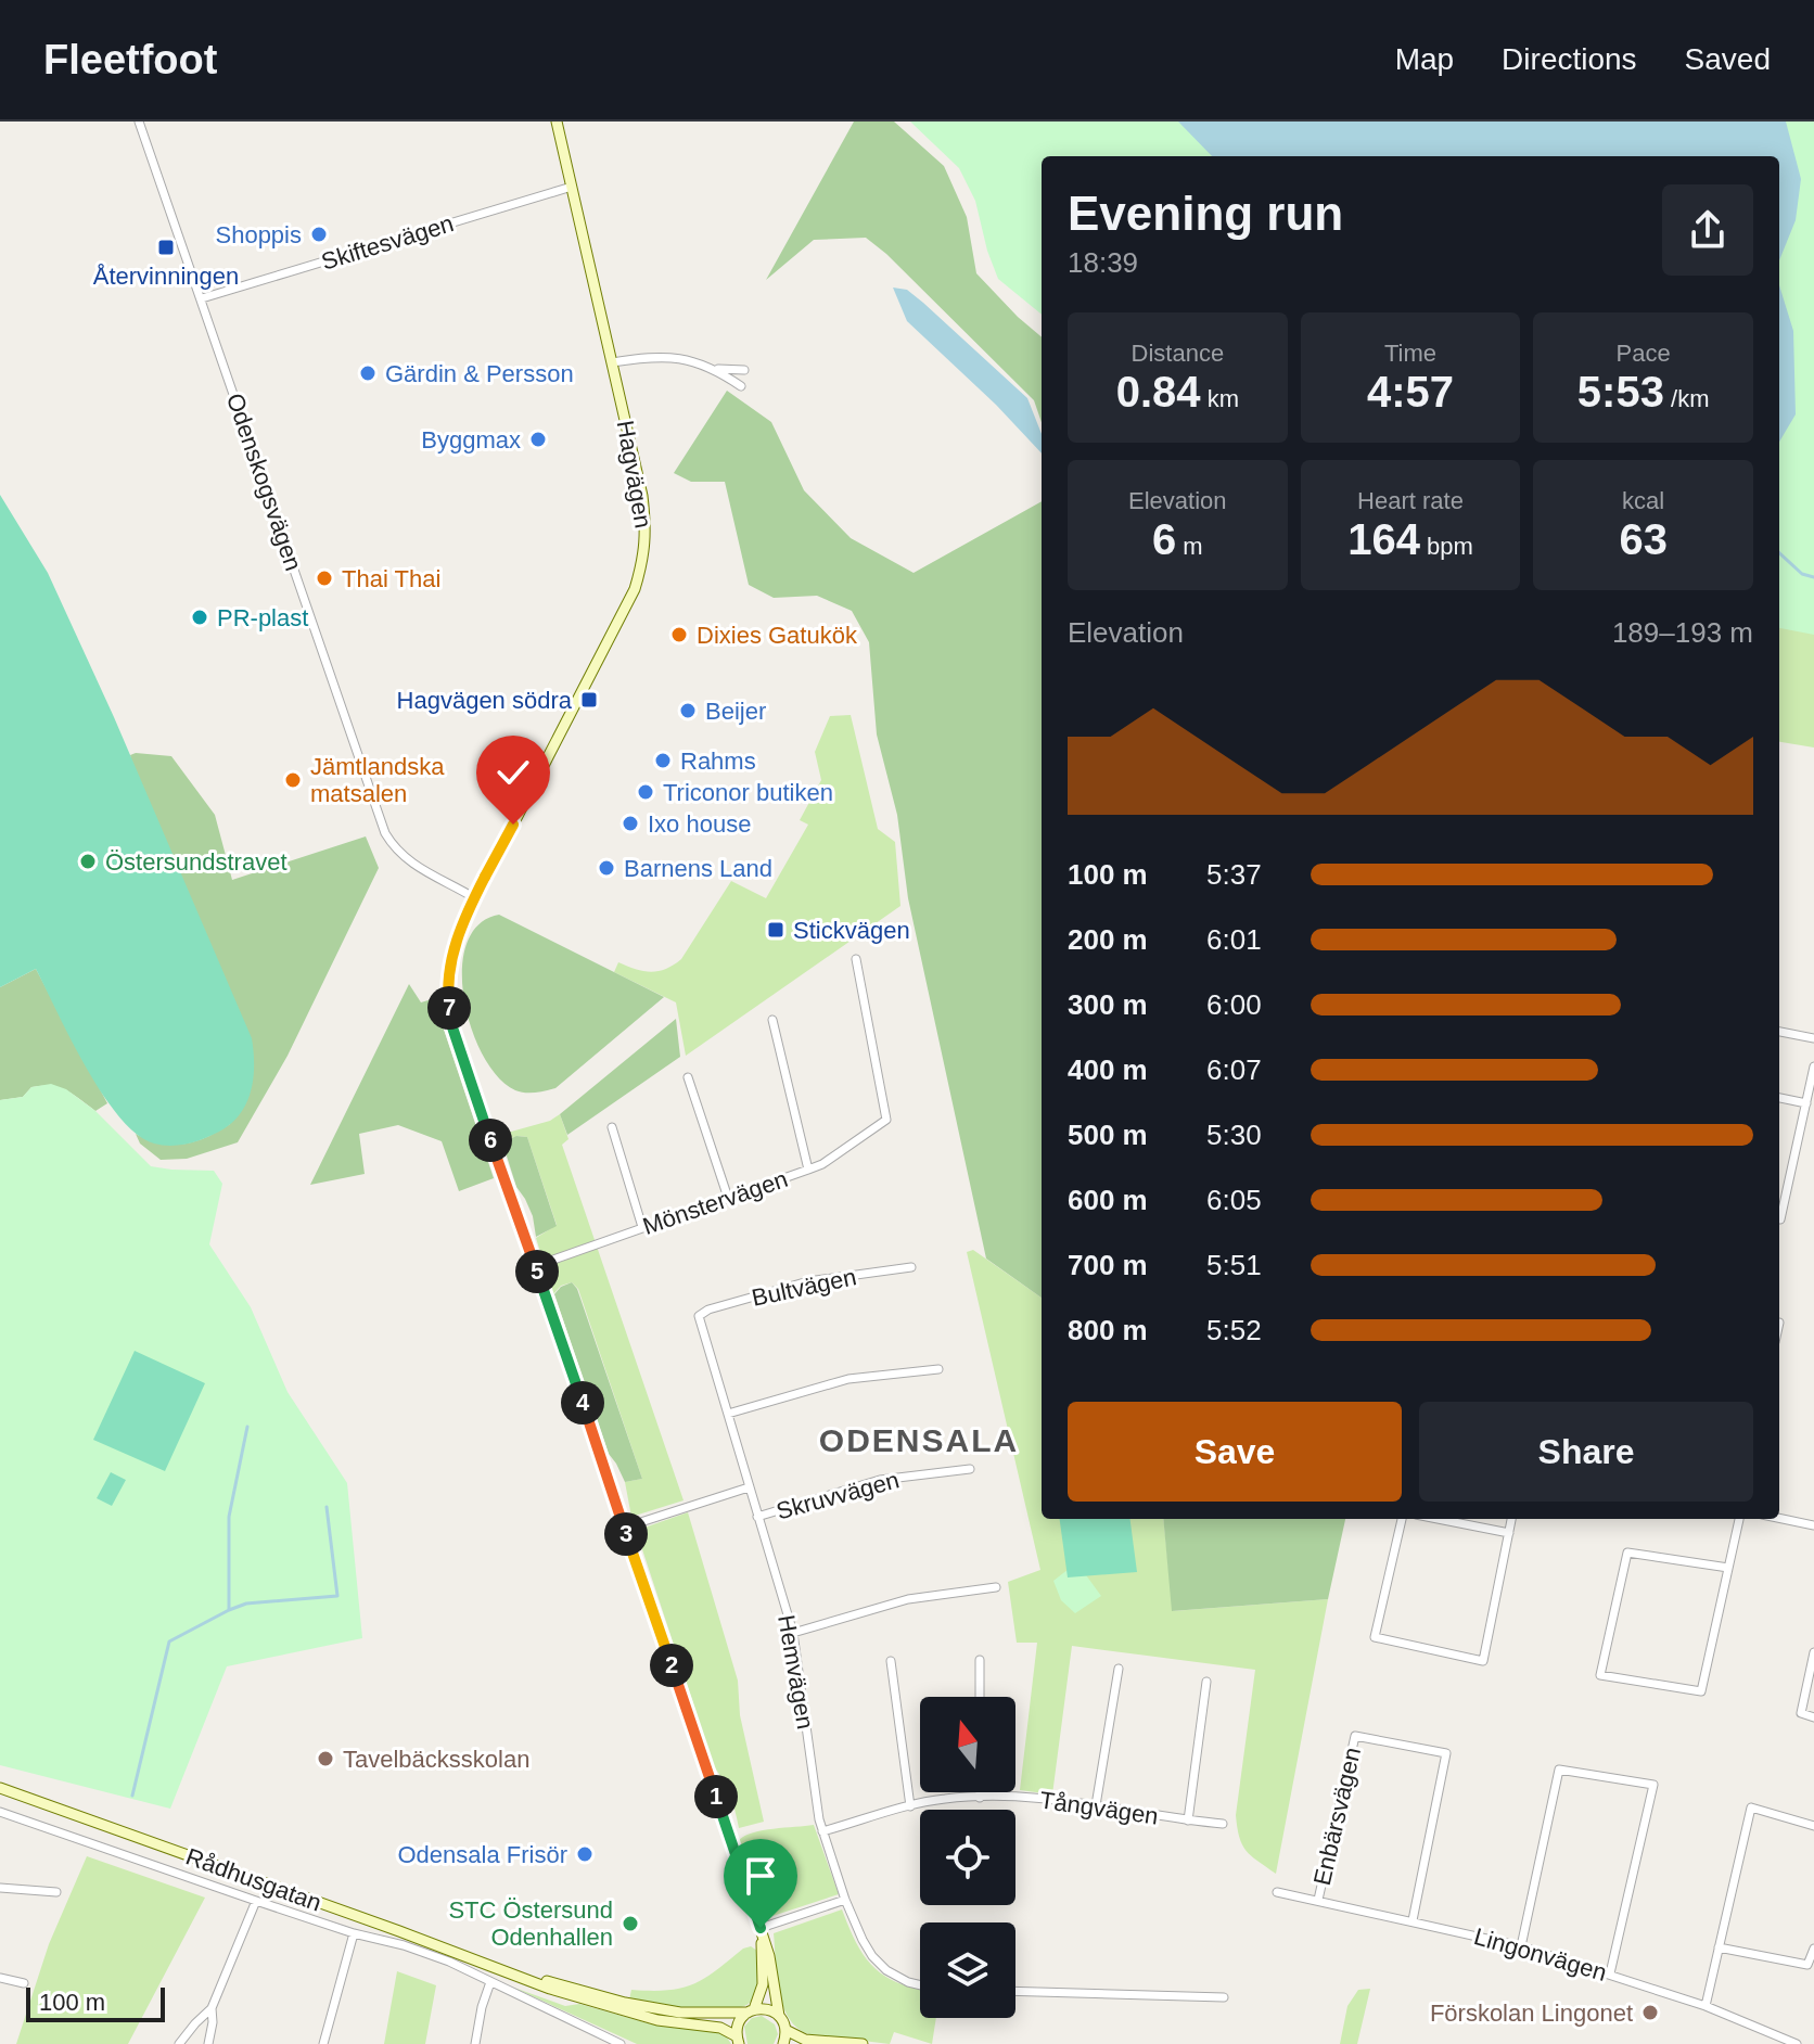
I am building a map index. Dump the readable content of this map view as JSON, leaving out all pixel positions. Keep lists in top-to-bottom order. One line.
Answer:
{"streets":{"street":["Skiftesvägen","Hagvägen","Odenskogsvägen","Mönstervägen","Bultvägen","Skruvvägen","Hemvägen","Tångvägen","Enbärsvägen","Rådhusgatan","Lingonvägen"]},"crossings":[["Skiftesvägen","Hagvägen"],["Skiftesvägen","Odenskogsvägen"],["Hagvägen","Odenskogsvägen"],["Bultvägen","Hemvägen"],["Skruvvägen","Hemvägen"],["Hemvägen","Tångvägen"],["Enbärsvägen","Lingonvägen"]],"districts":["ODENSALA"],"places":{"other":["Shoppis","Gärdin & Persson","Byggmax","Thai Thai","PR-plast","Dixies Gatukök","Beijer","Rahms","Jämtlandska matsalen","Triconor butiken","Ixo house","Östersundstravet","Barnens Land","Tavelbäcksskolan","Odensala Frisör","STC Östersund Odenhallen","Förskolan Lingonet"],"transit":["Återvinningen","Hagvägen södra","Stickvägen"]},"scale_bar":"100 m","north":"top","page":{"header":"Fleetfoot","nav":["Map","Directions","Saved"],"heading":["Evening run","18:39"],"stats":[["Distance","0.84 km"],["Time","4:57"],["Pace","5:53 /km"],["Elevation","6 m"],["Heart rate","164 bpm"],["kcal","63"]],"chart":["Elevation","189–193 m"],"list":[{"name":"100 m","note":"5:37"},{"name":"200 m","note":"6:01"},{"name":"300 m","note":"6:00"},{"name":"400 m","note":"6:07"},{"name":"500 m","note":"5:30"},{"name":"600 m","note":"6:05"},{"name":"700 m","note":"5:51"},{"name":"800 m","note":"5:52"}],"pins":["7","6","5","4","3","2","1"],"buttons":["Save","Share"],"scale":"100 m"}}
